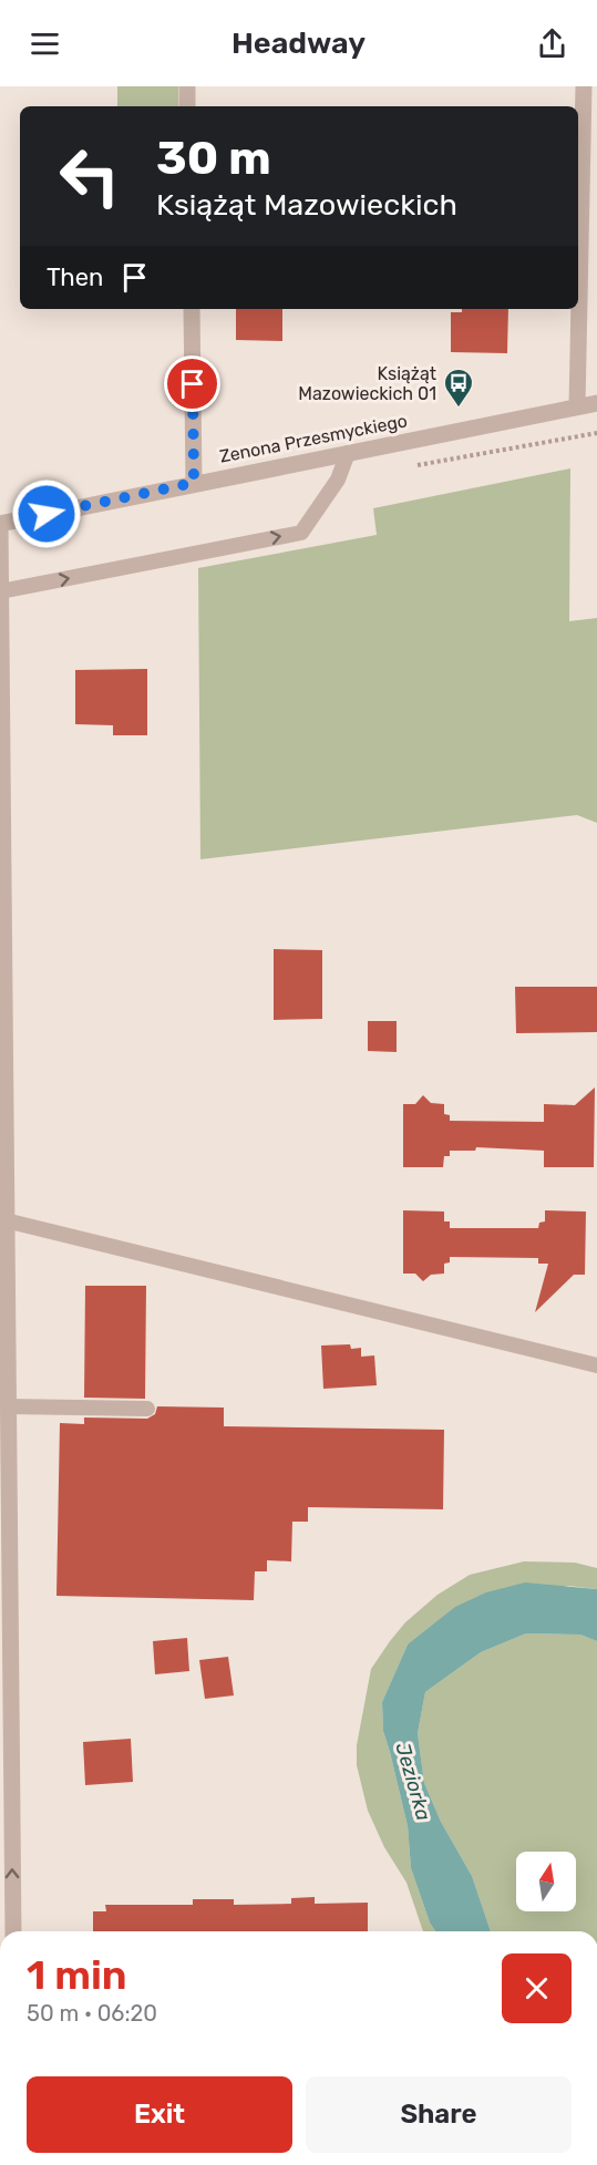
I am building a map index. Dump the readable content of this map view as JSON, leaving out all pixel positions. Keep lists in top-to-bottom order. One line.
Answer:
{"streets":{"street":["Zenona Przesmyckiego"]},"water":["Jeziorka"],"places":{"bus stop":["Książąt Mazowieckich 01"]},"north":"top","page":{"header":"Headway","turn":["30 m","Książąt Mazowieckich"],"then":"Then","heading":["1 min","50 m · 06:20"],"buttons":["Exit","Share"]}}
